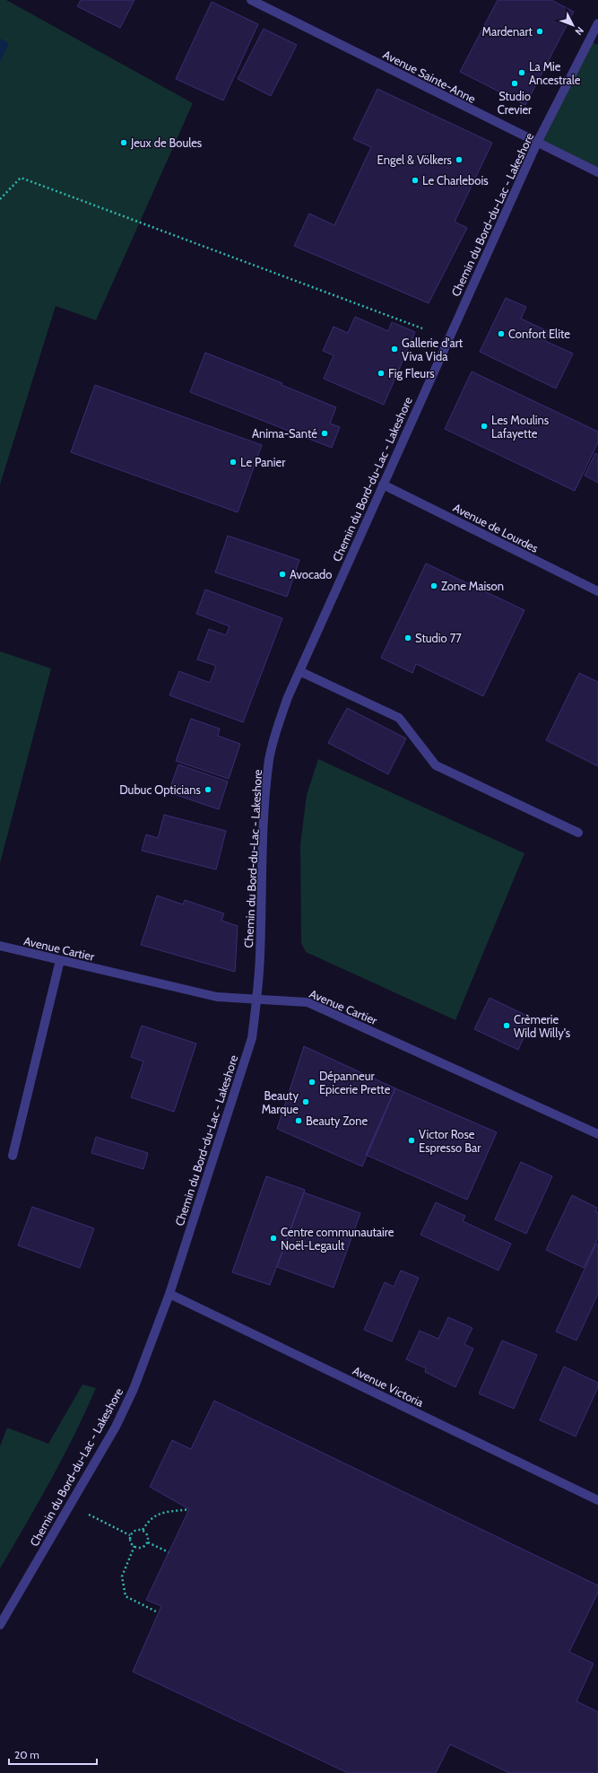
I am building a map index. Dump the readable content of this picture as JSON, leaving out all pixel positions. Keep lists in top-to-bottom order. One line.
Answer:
{"streets":{"street":["Avenue Sainte-Anne","Chemin du Bord-du-Lac - Lakeshore","Avenue de Lourdes","Avenue Cartier","Avenue Victoria"]},"crossings":[["Avenue Sainte-Anne","Chemin du Bord-du-Lac - Lakeshore"],["Chemin du Bord-du-Lac - Lakeshore","Avenue de Lourdes"],["Chemin du Bord-du-Lac - Lakeshore","Avenue Cartier"],["Chemin du Bord-du-Lac - Lakeshore","Avenue Victoria"]],"places":["Mardenart","La Mie Ancestrale","Studio Crevier","Jeux de Boules","Engel & Völkers","Le Charlebois","Confort Elite","Gallerie d'art Viva Vida","Fig Fleurs","Les Moulins Lafayette","Anima-Santé","Le Panier","Avocado","Zone Maison","Studio 77","Dubuc Opticians","Crèmerie Wild Willy's","Dépanneur Epicerie Prette","Beauty Marque","Beauty Zone","Victor Rose Espresso Bar","Centre communautaire Noël-Legault"],"scale_bar":"20 m","north":"bottom right"}
